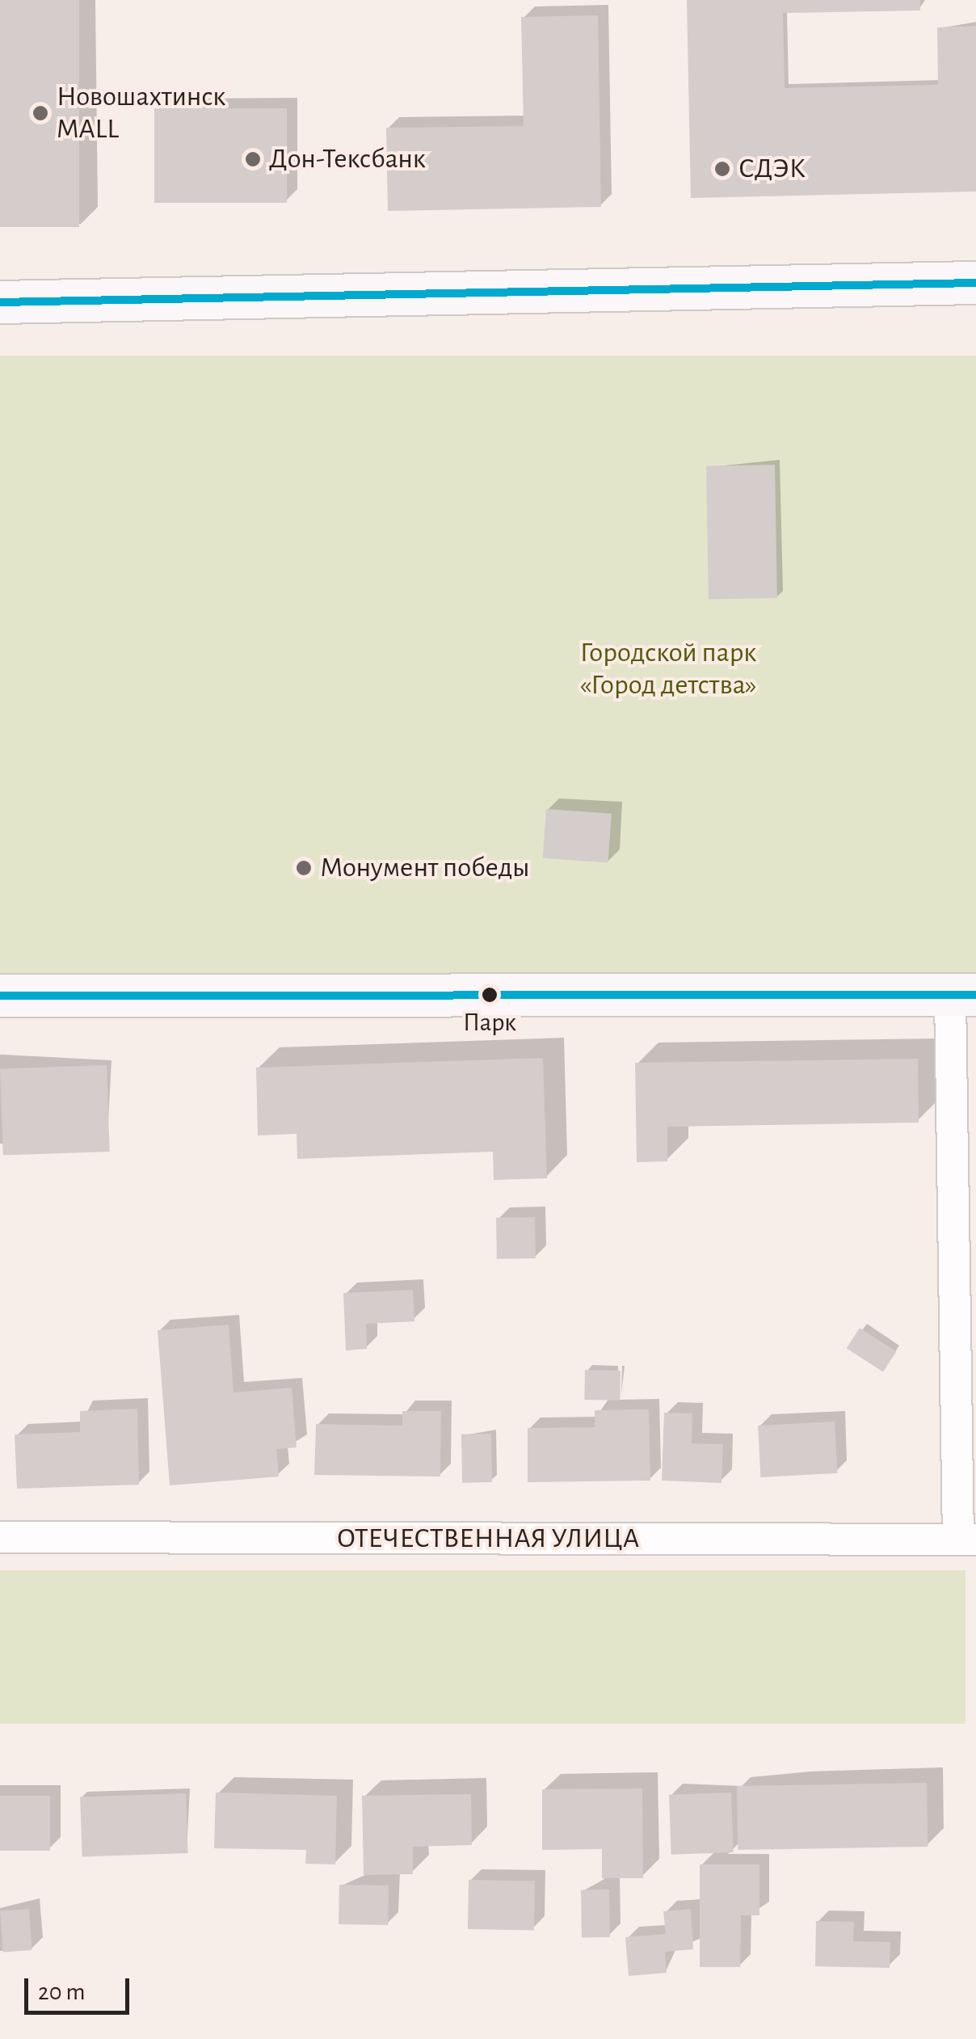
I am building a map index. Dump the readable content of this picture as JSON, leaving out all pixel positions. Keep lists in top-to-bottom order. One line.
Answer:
{"streets":{"street":["ОТЕЧЕСТВЕННАЯ УЛИЦА"]},"parks":["Городской парк «Город детства»"],"places":["Новошахтинск MALL","Дон-Тексбанк","СДЭК","Монумент победы","Парк"],"scale_bar":"20 m"}
